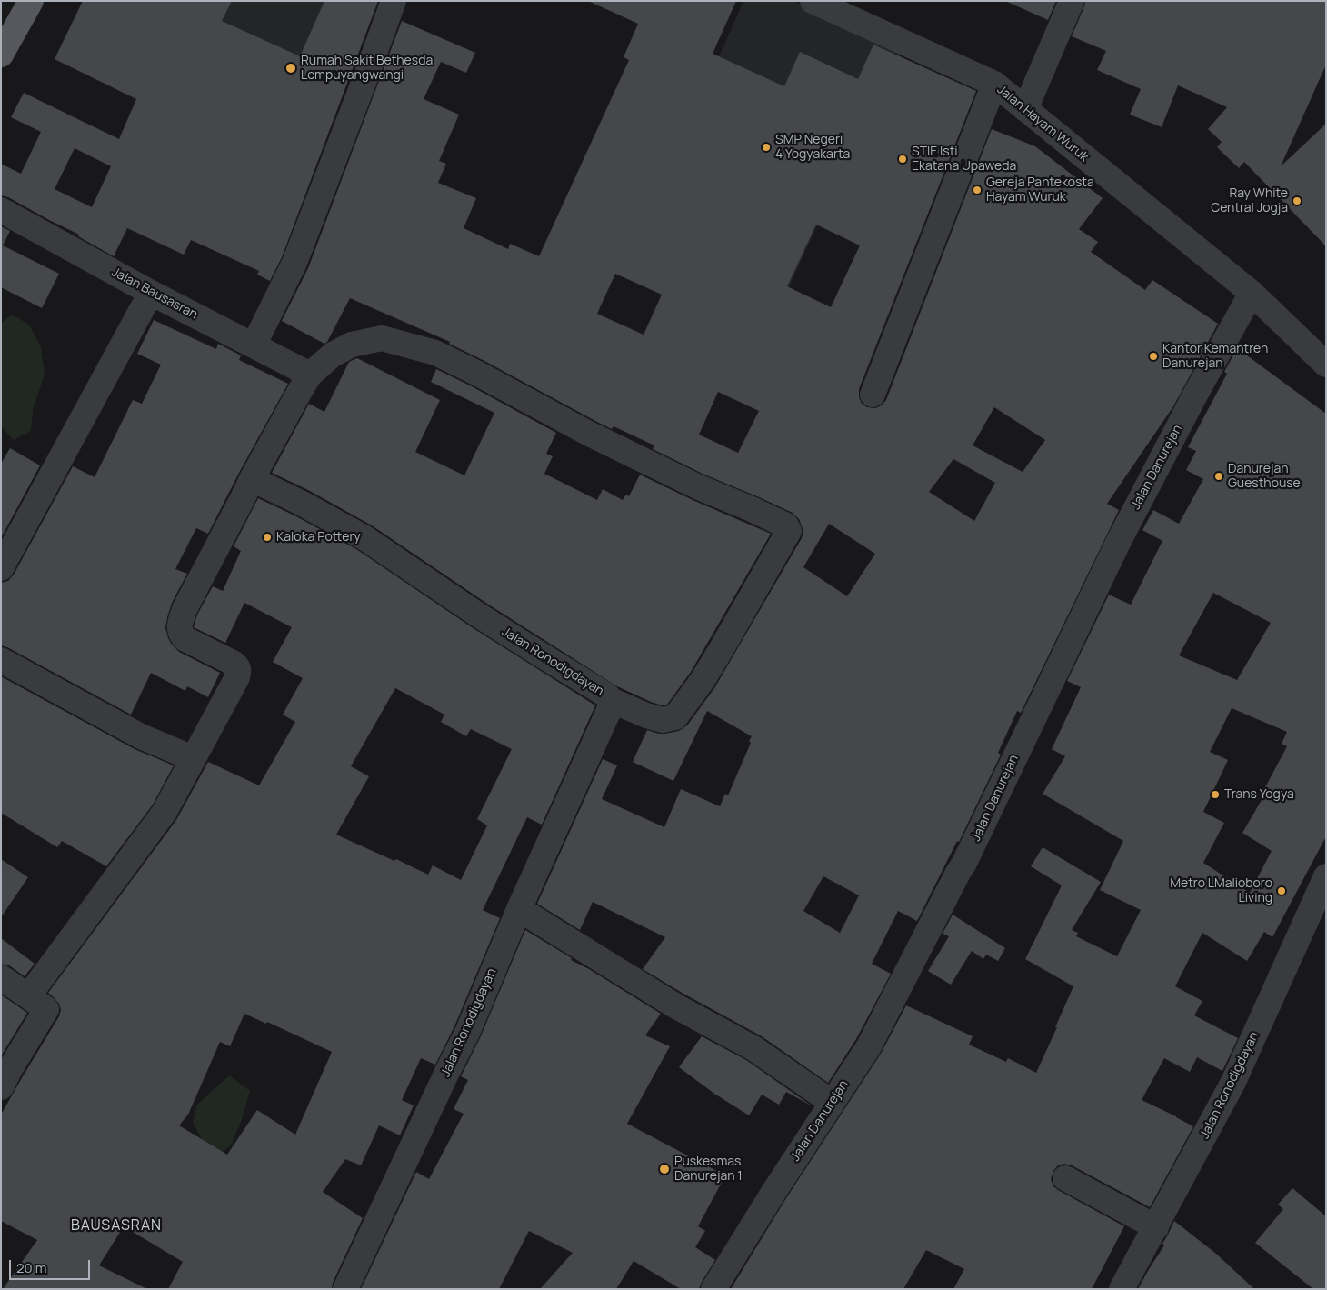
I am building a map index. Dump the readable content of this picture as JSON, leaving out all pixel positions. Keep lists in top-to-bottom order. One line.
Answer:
{"streets":{"street":["Jalan Hayam Wuruk","Jalan Bausasran","Jalan Danurejan","Jalan Ronodigdayan"]},"crossings":[["Jalan Hayam Wuruk","Jalan Danurejan"]],"districts":["BAUSASRAN"],"places":["Rumah Sakit Bethesda Lempuyangwangi","SMP Negeri 4 Yogyakarta","STIE Isti Ekatana Upaweda","Gereja Pantekosta Hayam Wuruk","Ray White Central Jogja","Kantor Kemantren Danurejan","Danurejan Guesthouse","Kaloka Pottery","Trans Yogya","Metro LMalioboro Living","Puskesmas Danurejan 1"],"scale_bar":"20 m"}
